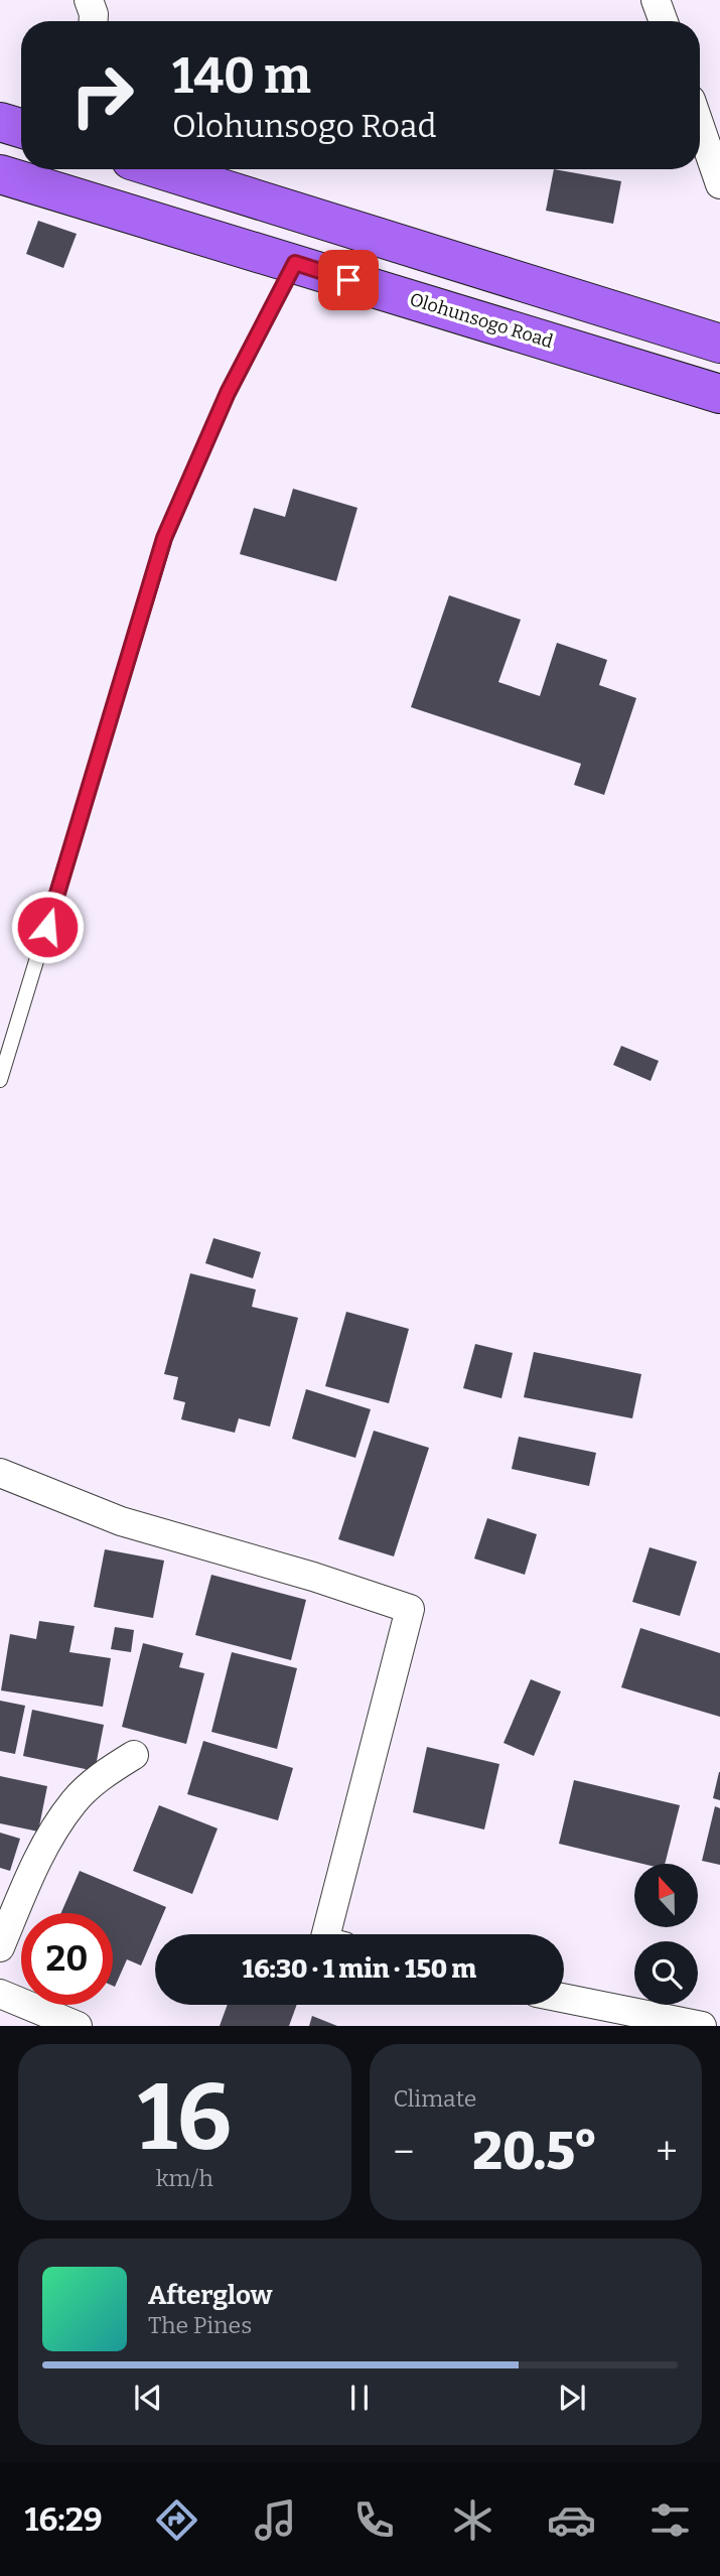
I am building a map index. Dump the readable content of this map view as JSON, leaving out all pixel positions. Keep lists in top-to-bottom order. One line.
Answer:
{"streets":{"main road":["Olohunsogo Road"]},"north":"top","page":{"turn":["140 m","Olohunsogo Road"],"limit":"20","trip":"16:30 · 1 min · 150 m","tile":[["16","km/h"],"Climate"],"heat":["−","20.5°","+"],"song":["Afterglow","The Pines"],"tabs":"16:29"}}
